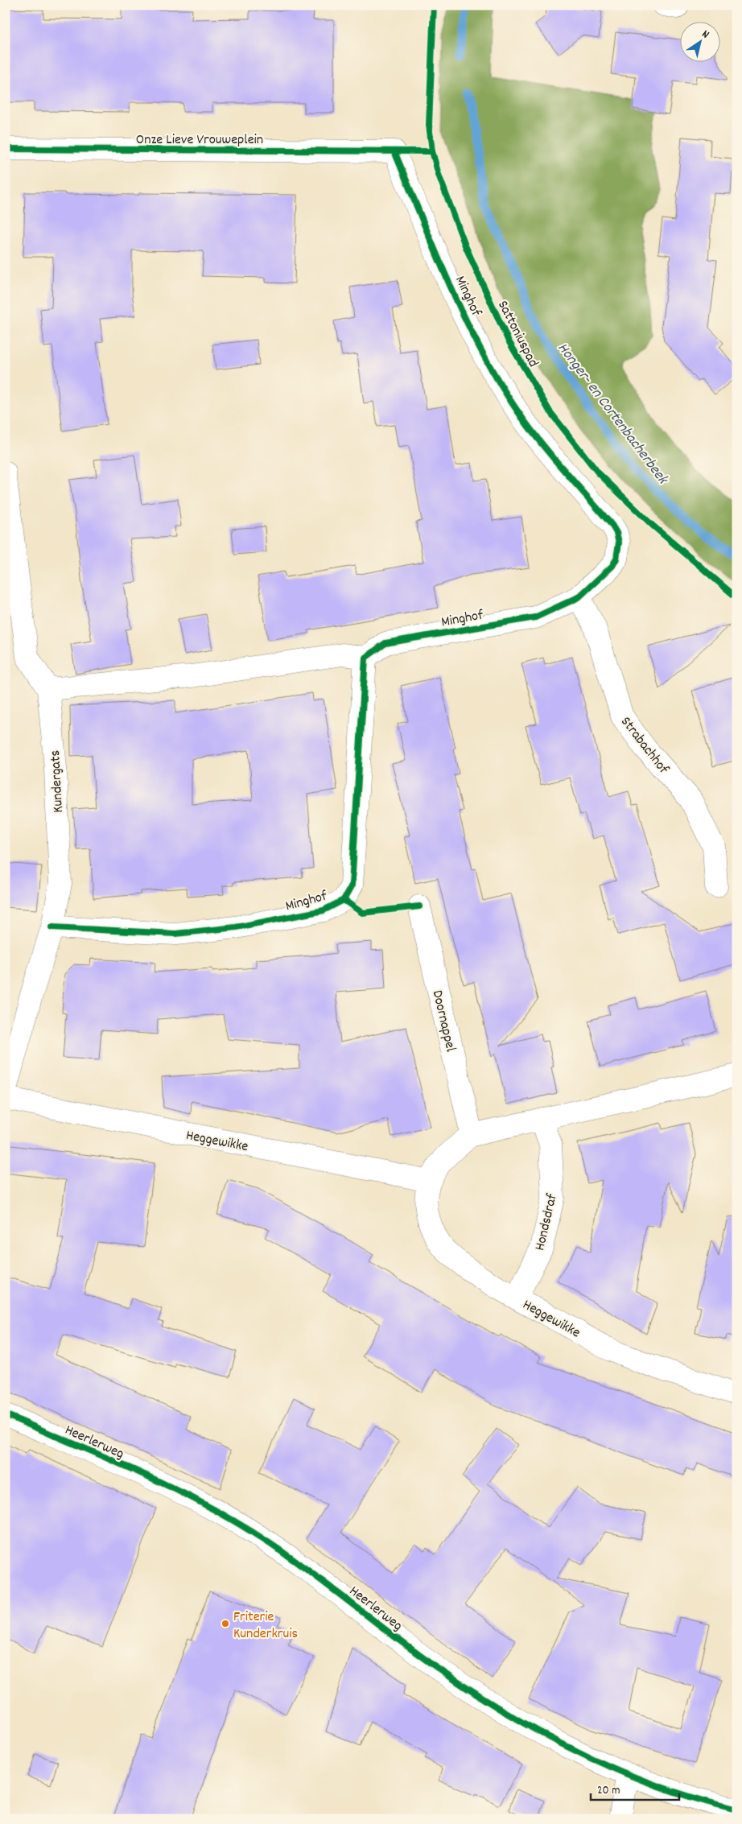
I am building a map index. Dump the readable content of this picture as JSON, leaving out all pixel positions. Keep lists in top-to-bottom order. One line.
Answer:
{"streets":{"street":["Onze Lieve Vrouweplein","Minghof","Strabachhof","Kundergats","Doornappel","Heggewikke","Hondsdraf","Heerlerweg"],"cycle path":["Sattoniuspad"]},"crossings":[["Onze Lieve Vrouweplein","Minghof"],["Minghof","Strabachhof"],["Minghof","Kundergats"],["Doornappel","Heggewikke"],["Heggewikke","Hondsdraf"]],"water":["Honger- en Cortenbacherbeek"],"places":["Friterie Kunderkruis"],"scale_bar":"20 m","north":"top right"}
